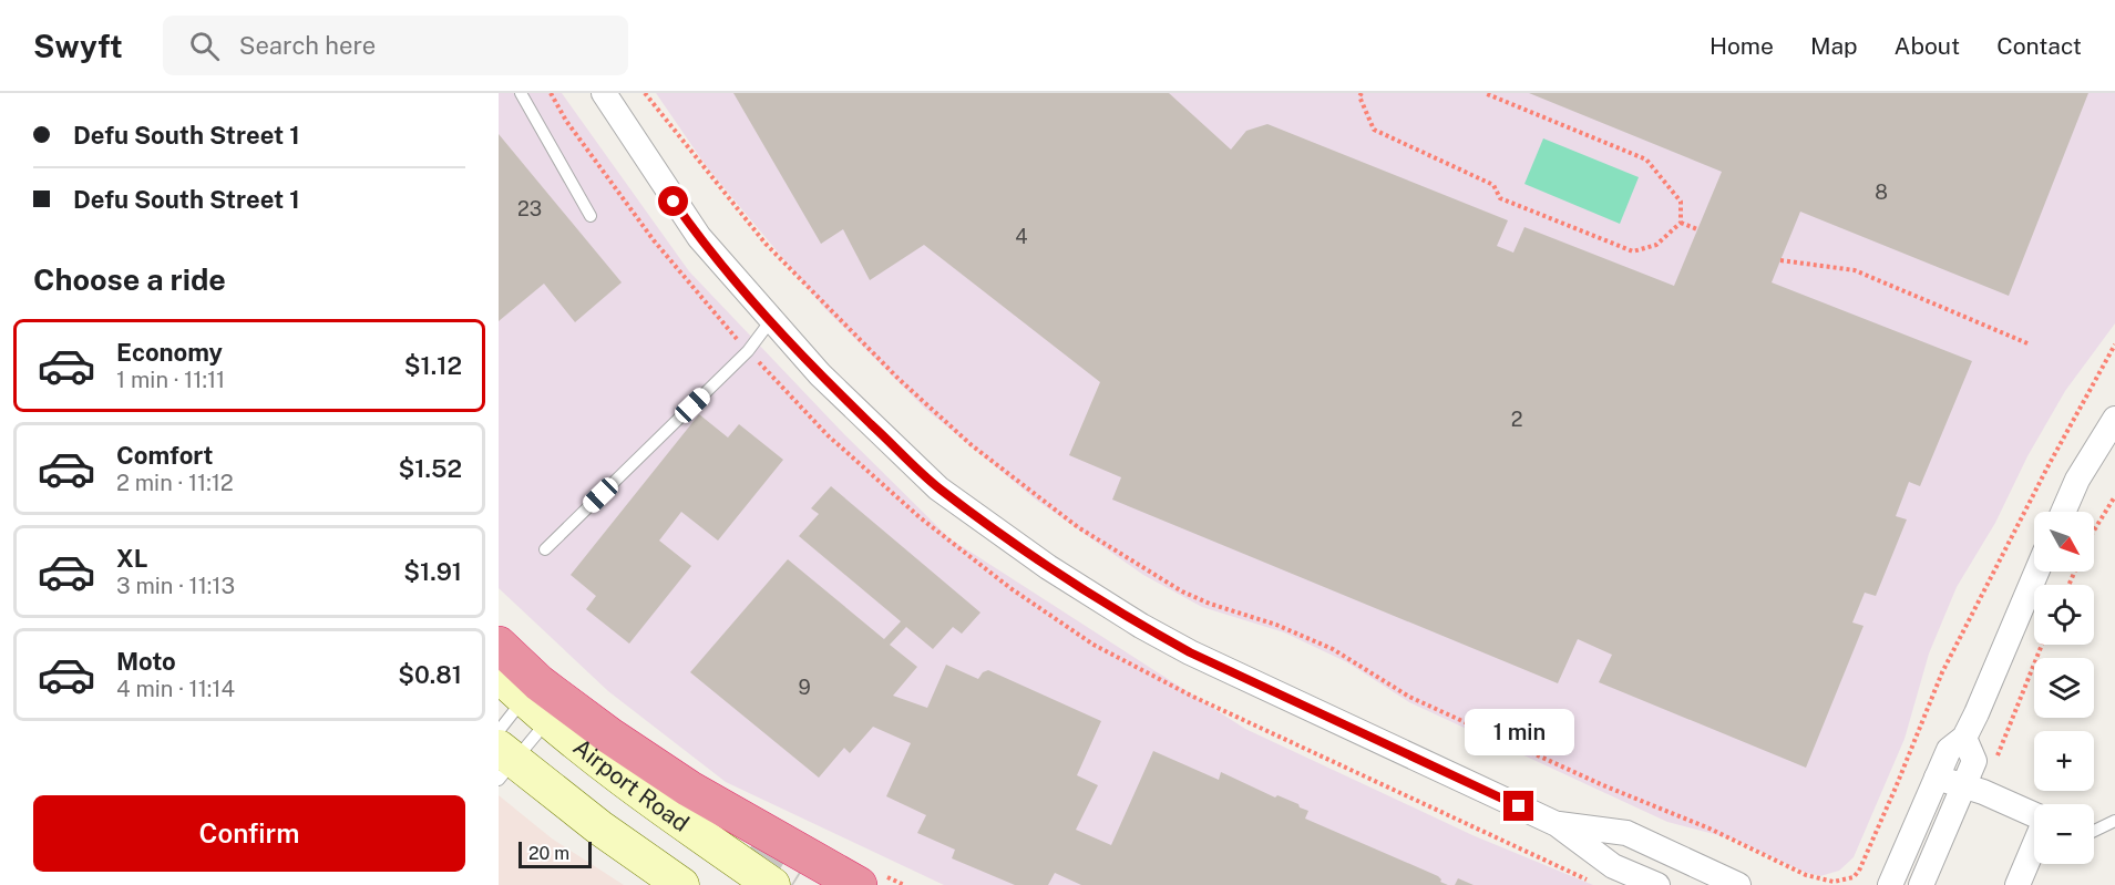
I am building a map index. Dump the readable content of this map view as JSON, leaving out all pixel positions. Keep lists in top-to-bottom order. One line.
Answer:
{"streets":{"main road":["Airport Road"]},"house_numbers":["8","23","4","2","9"],"scale_bar":"20 m","north":"bottom right","page":{"header":"Swyft","search":"Search here","nav":["Home","Map","About","Contact"],"banner":["Defu South Street 1","Defu South Street 1"],"heading":"Choose a ride","list":[{"name":"Economy","note":"1 min · 11:11","value":"$1.12"},{"name":"Comfort","note":"2 min · 11:12","value":"$1.52"},{"name":"XL","note":"3 min · 11:13","value":"$1.91"},{"name":"Moto","note":"4 min · 11:14","value":"$0.81"}],"map_buttons":["+","−"],"bubble":"1 min","buttons":"Confirm","scale":"20 m"}}
